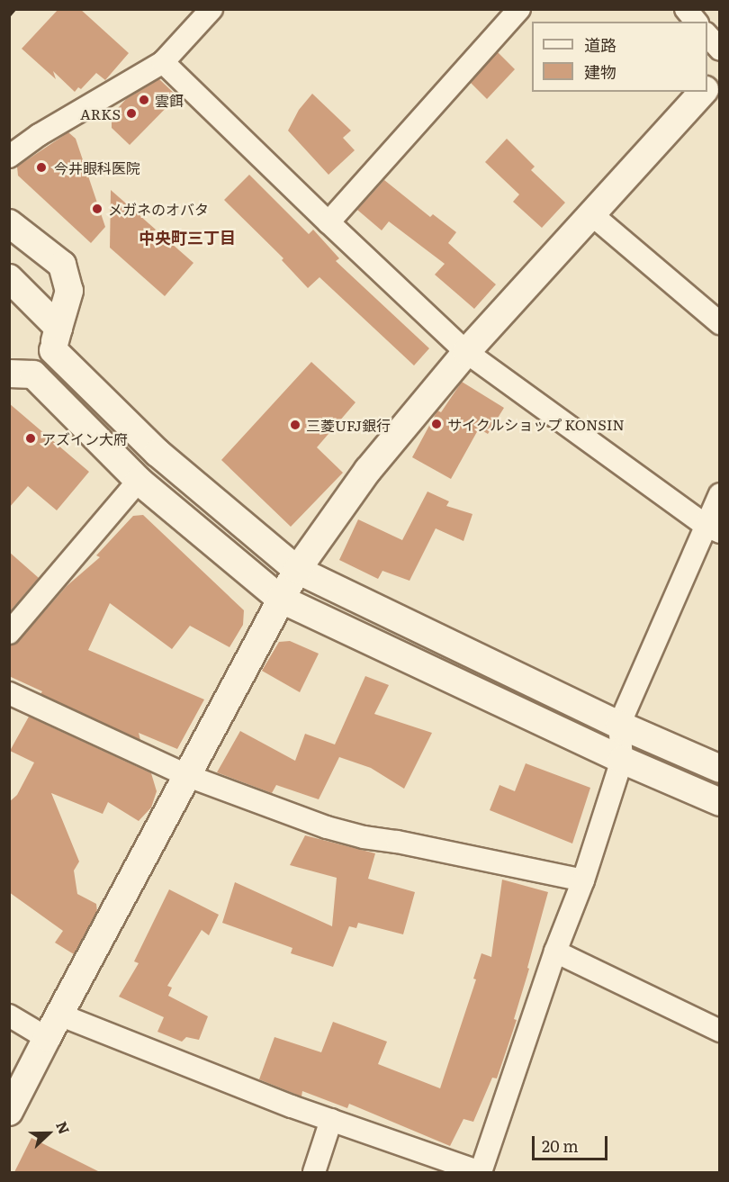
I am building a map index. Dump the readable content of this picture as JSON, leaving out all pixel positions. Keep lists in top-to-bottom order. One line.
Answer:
{"districts":["中央町三丁目"],"places":["雲餌","ARKS","今井眼科医院","メガネのオバタ","サイクルショップ KONSIN","三菱UFJ銀行","アズイン大府"],"legend":["道路","建物"],"scale_bar":"20 m","north":"right"}
